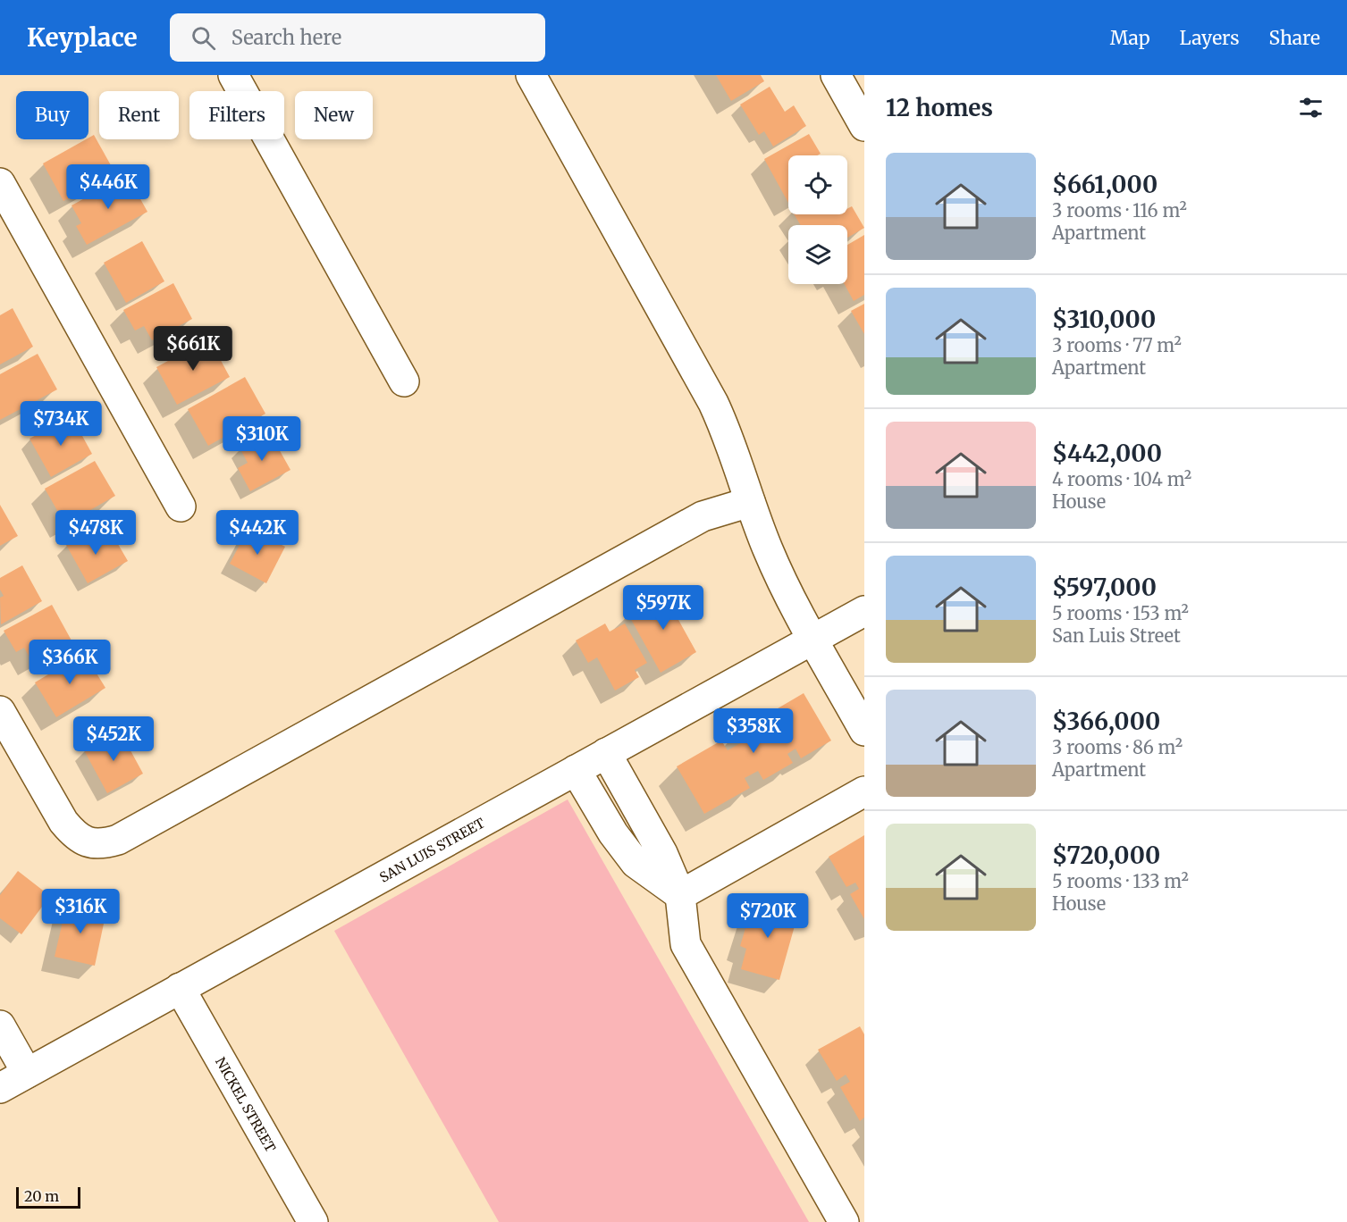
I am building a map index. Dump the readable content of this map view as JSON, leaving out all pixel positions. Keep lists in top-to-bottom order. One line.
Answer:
{"streets":{"street":["SAN LUIS STREET","NICKEL STREET"]},"crossings":[["SAN LUIS STREET","NICKEL STREET"]],"scale_bar":"20 m","page":{"header":"Keyplace","search":"Search here","nav":["Map","Layers","Share"],"heading":"12 homes","chip":["Buy","Rent","Filters","New"],"list":[{"name":"$661,000","note":"3 rooms · 116 m² · Apartment"},{"name":"$310,000","note":"3 rooms · 77 m² · Apartment"},{"name":"$442,000","note":"4 rooms · 104 m² · House"},{"name":"$597,000","note":"5 rooms · 153 m² · San Luis Street"},{"name":"$366,000","note":"3 rooms · 86 m² · Apartment"},{"name":"$720,000","note":"5 rooms · 133 m² · House"}],"price":["$446K","$661K","$734K","$310K","$478K","$442K","$597K","$366K","$358K","$452K","$316K","$720K"],"scale":"20 m"}}
